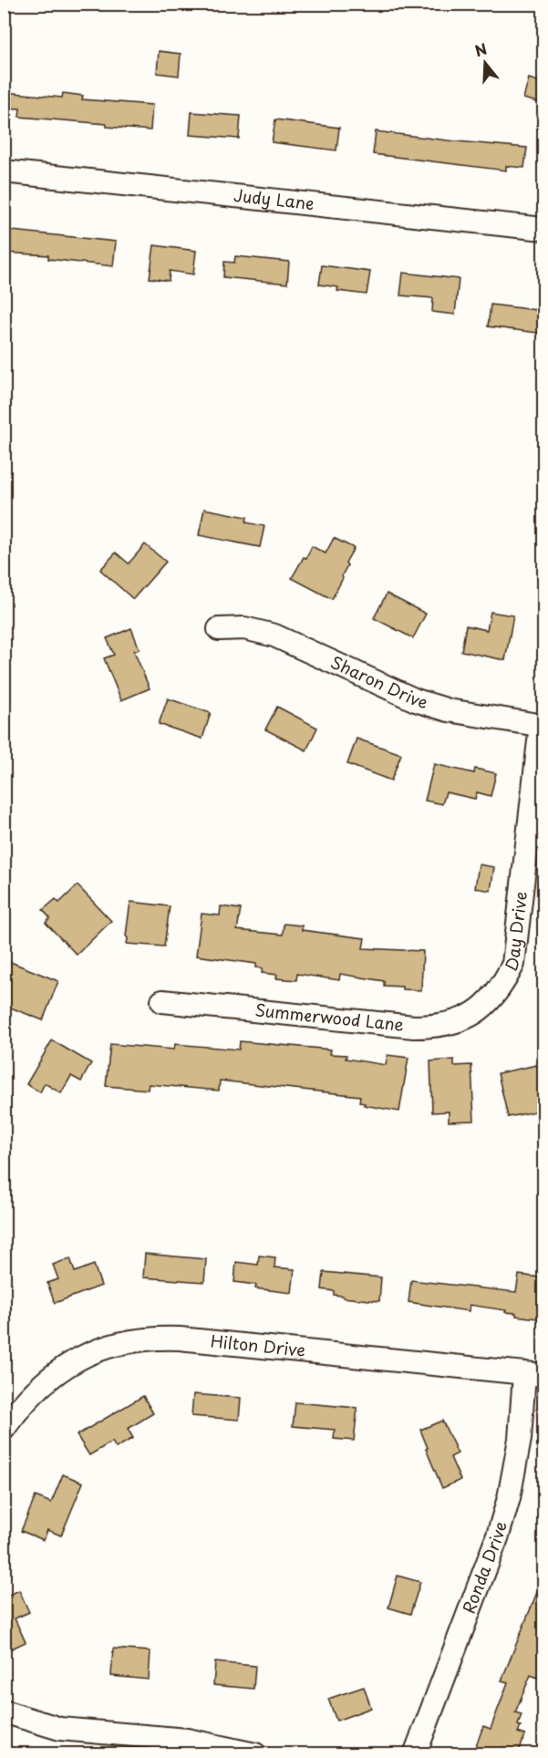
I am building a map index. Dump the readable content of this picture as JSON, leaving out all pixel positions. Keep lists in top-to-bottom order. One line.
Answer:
{"streets":{"street":["Judy Lane","Sharon Drive","Day Drive","Summerwood Lane","Hilton Drive","Ronda Drive"]},"crossings":[["Sharon Drive","Day Drive"],["Day Drive","Summerwood Lane"],["Hilton Drive","Ronda Drive"]],"north":"top"}
